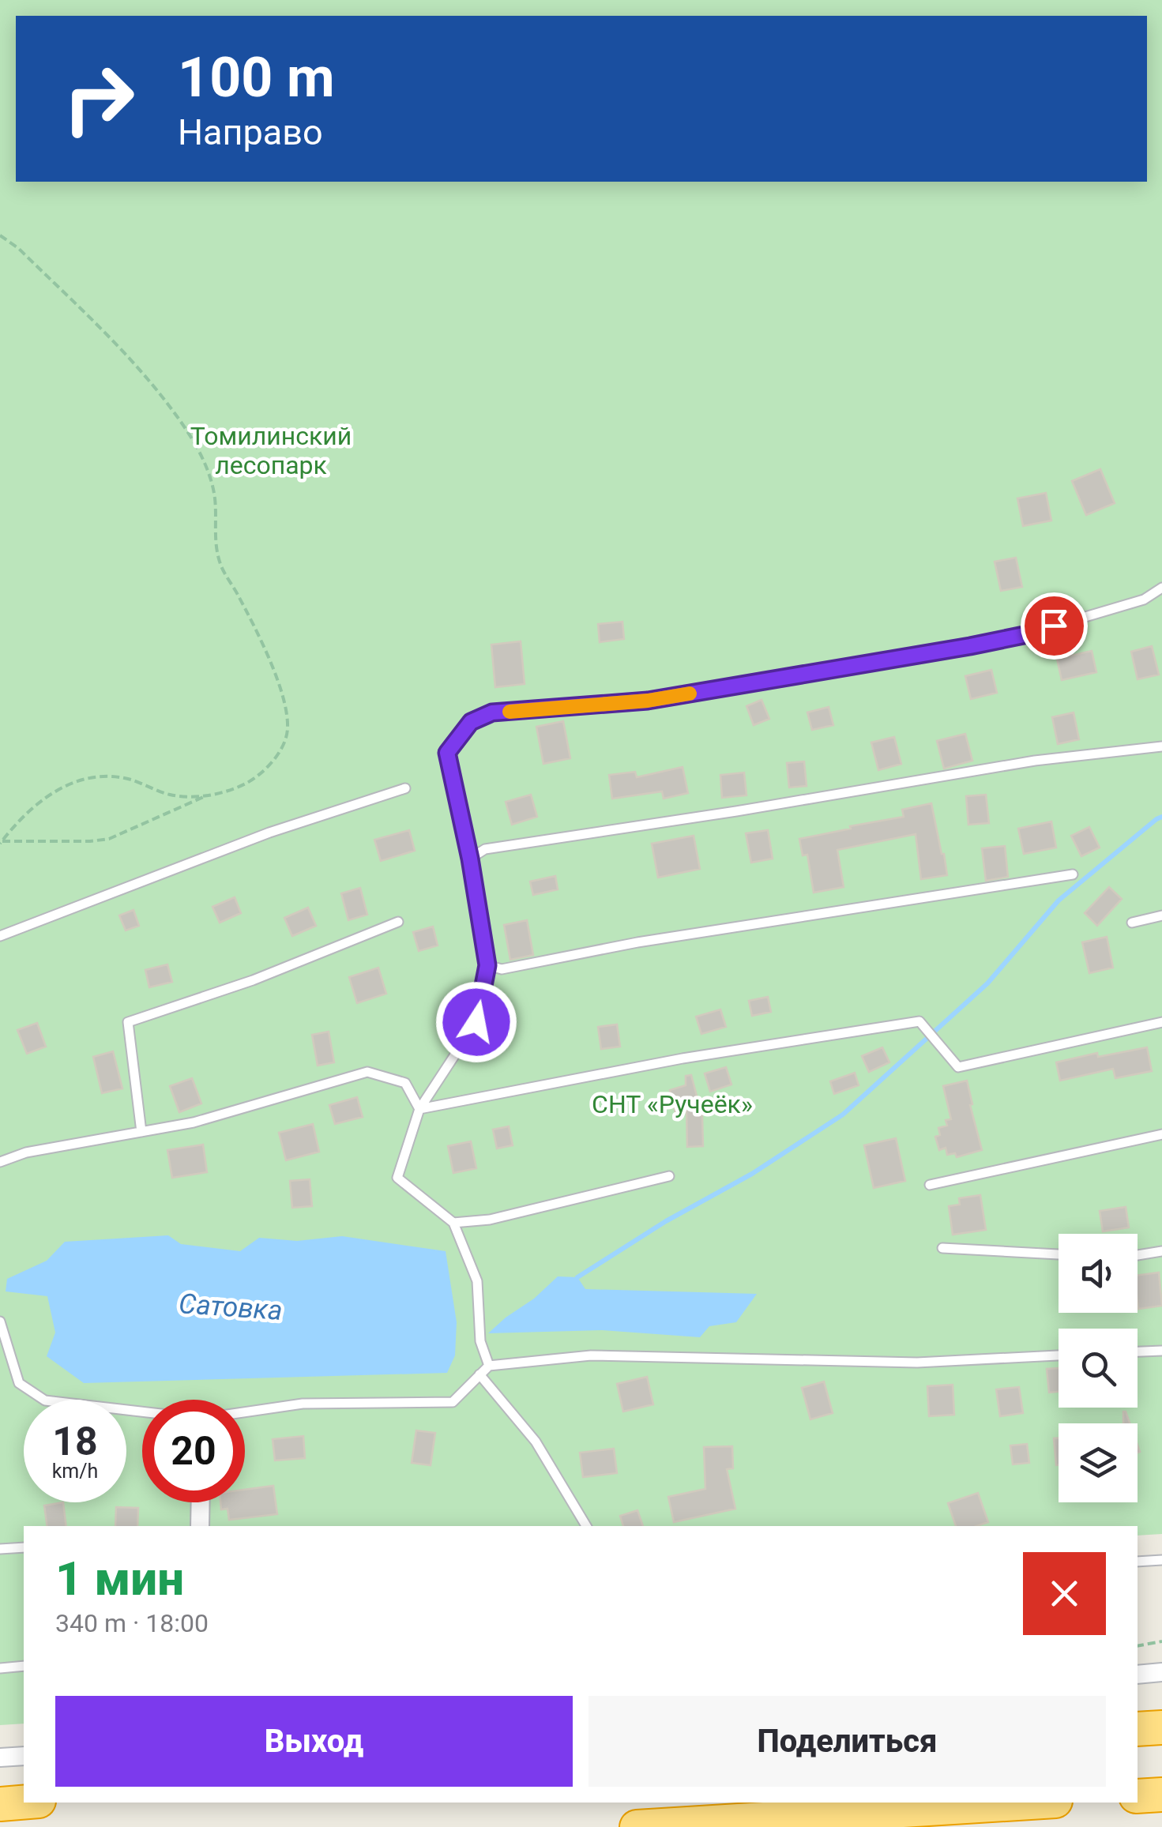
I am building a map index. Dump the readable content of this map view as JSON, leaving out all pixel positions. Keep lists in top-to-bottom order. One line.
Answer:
{"water":["Сатовка"],"parks":["Томилинский лесопарк","СНТ «Ручеёк»"],"page":{"turn":["100 m","Направо"],"speed":"18 km/h","limit":"20","heading":["1 мин","340 m · 18:00"],"buttons":["Выход","Поделиться"]}}
